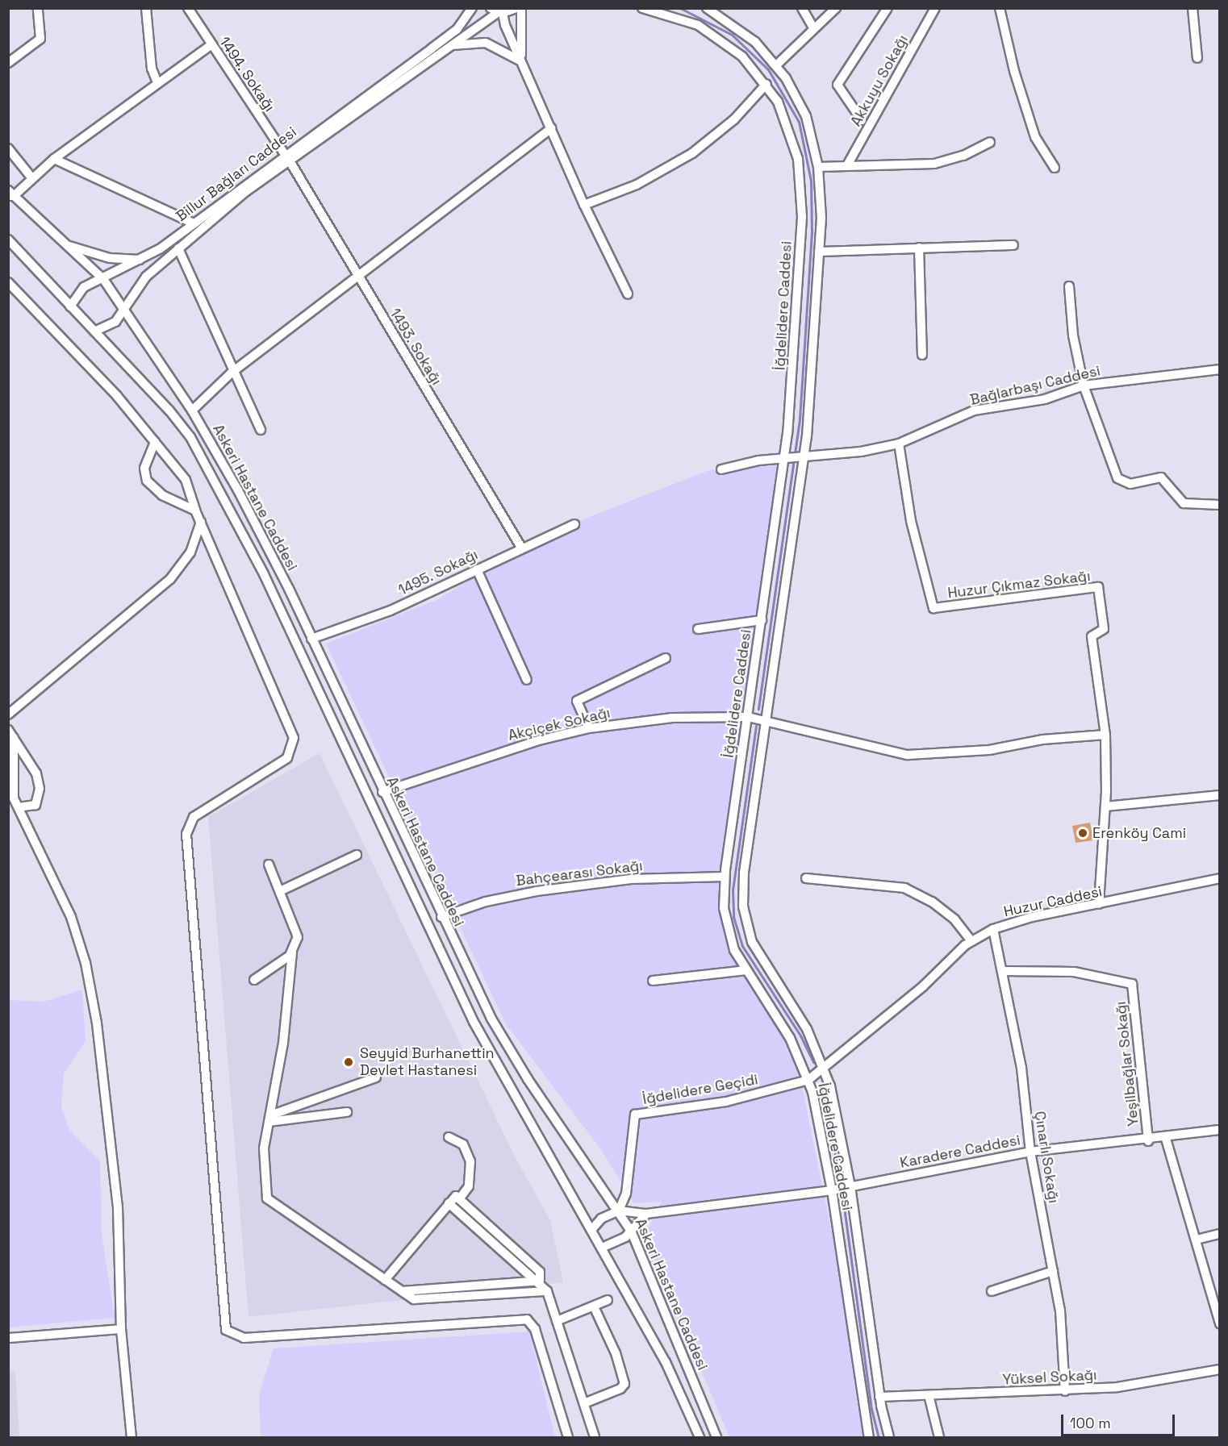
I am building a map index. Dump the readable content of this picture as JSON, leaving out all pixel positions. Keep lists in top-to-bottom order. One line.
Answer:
{"streets":{"street":["1494. Sokağı","Akkuyu Sokağı","Billur Bağları Caddesi","İğdelidere Caddesi","1493. Sokağı","Bağlarbaşı Caddesi","Askeri Hastane Caddesi","1495. Sokağı","Huzur Çıkmaz Sokağı","Akçiçek Sokağı","Bahçearası Sokağı","Huzur Caddesi","Yeşilbağlar Sokağı","İğdelidere Geçidi","Karadere Caddesi","Çınarlı Sokağı","Yüksel Sokağı"]},"crossings":[["1494. Sokağı","Billur Bağları Caddesi"],["1494. Sokağı","1493. Sokağı"],["Billur Bağları Caddesi","1493. Sokağı"],["Billur Bağları Caddesi","Askeri Hastane Caddesi"],["İğdelidere Caddesi","Bağlarbaşı Caddesi"],["İğdelidere Caddesi","Akçiçek Sokağı"],["İğdelidere Caddesi","Bahçearası Sokağı"],["İğdelidere Caddesi","Huzur Caddesi"],["İğdelidere Caddesi","İğdelidere Geçidi"],["İğdelidere Caddesi","Karadere Caddesi"],["İğdelidere Caddesi","Yüksel Sokağı"],["1493. Sokağı","1495. Sokağı"],["Bağlarbaşı Caddesi","Huzur Çıkmaz Sokağı"],["Askeri Hastane Caddesi","1495. Sokağı"],["Askeri Hastane Caddesi","Akçiçek Sokağı"],["Askeri Hastane Caddesi","Bahçearası Sokağı"],["Askeri Hastane Caddesi","İğdelidere Geçidi"],["Huzur Çıkmaz Sokağı","Akçiçek Sokağı"],["Huzur Çıkmaz Sokağı","Huzur Caddesi"],["Huzur Caddesi","İğdelidere Geçidi"],["Huzur Caddesi","Çınarlı Sokağı"],["Yeşilbağlar Sokağı","Karadere Caddesi"],["Yeşilbağlar Sokağı","Çınarlı Sokağı"],["Karadere Caddesi","Çınarlı Sokağı"],["Çınarlı Sokağı","Yüksel Sokağı"]],"places":["Erenköy Cami","Seyyid Burhanettin Devlet Hastanesi"],"scale_bar":"100 m"}
